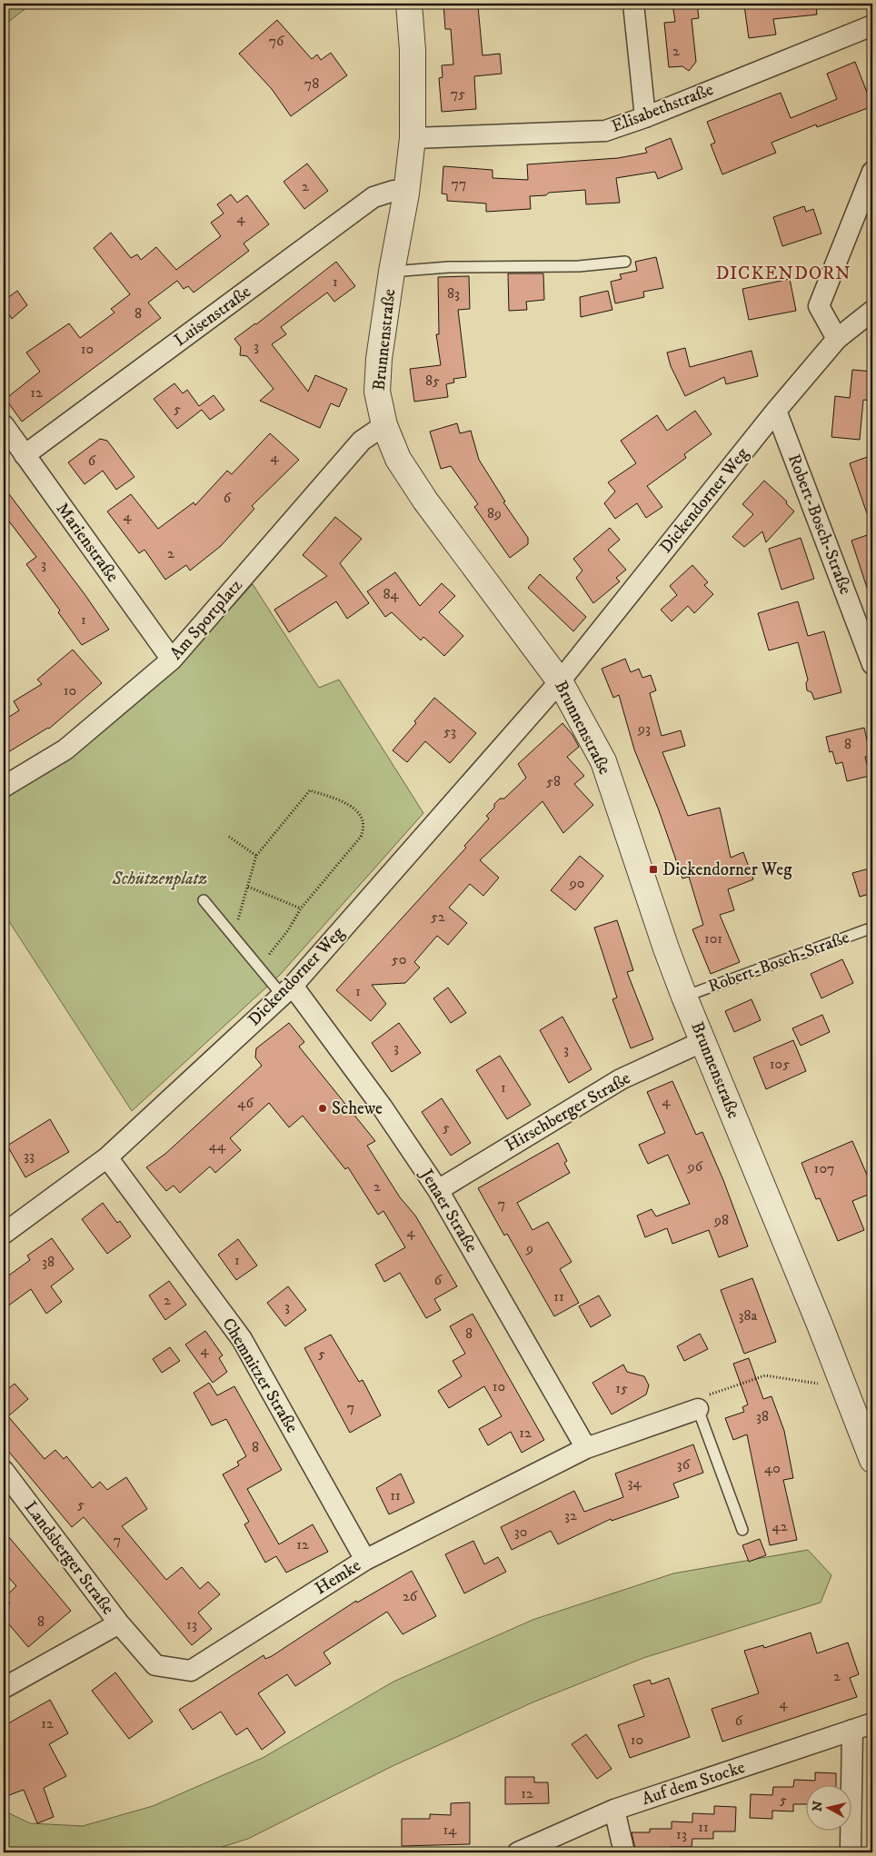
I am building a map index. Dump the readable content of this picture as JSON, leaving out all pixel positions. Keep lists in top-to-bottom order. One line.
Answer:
{"streets":{"street":["Elisabethstraße","Luisenstraße","Brunnenstraße","Dickendorner Weg","Robert-Bosch-Straße","Marienstraße","Am Sportplatz","Hirschberger Straße","Jenaer Straße","Chemnitzer Straße","Landsberger Straße","Hemke","Auf dem Stocke"]},"crossings":[["Elisabethstraße","Brunnenstraße"],["Luisenstraße","Brunnenstraße"],["Luisenstraße","Marienstraße"],["Brunnenstraße","Dickendorner Weg"],["Brunnenstraße","Robert-Bosch-Straße"],["Brunnenstraße","Am Sportplatz"],["Brunnenstraße","Hirschberger Straße"],["Dickendorner Weg","Robert-Bosch-Straße"],["Dickendorner Weg","Jenaer Straße"],["Dickendorner Weg","Chemnitzer Straße"],["Marienstraße","Am Sportplatz"],["Hirschberger Straße","Jenaer Straße"],["Jenaer Straße","Hemke"],["Chemnitzer Straße","Hemke"],["Landsberger Straße","Hemke"]],"districts":["DICKENDORN"],"parks":["Schützenplatz"],"places":{"transit":["Dickendorner Weg"],"other":["Schewe"]},"house_numbers":["76","2","78","75","77","2","4","1","83","8","3","10","85","12","5","4","6","6","89","4","2","3","84","1","10","93","53","8","58","90","52","101","50","1","3","3","105","1","4","46","5","44","33","96","107","2","7","98","4","9","1","38","6","11","2","3","38a","8","4","5","10","15","7","38","12","8","36","40","34","11","5","32","42","30","7","12","26","8","13","2","4","6","12","10","12","5","11","14","13"],"north":"left"}
